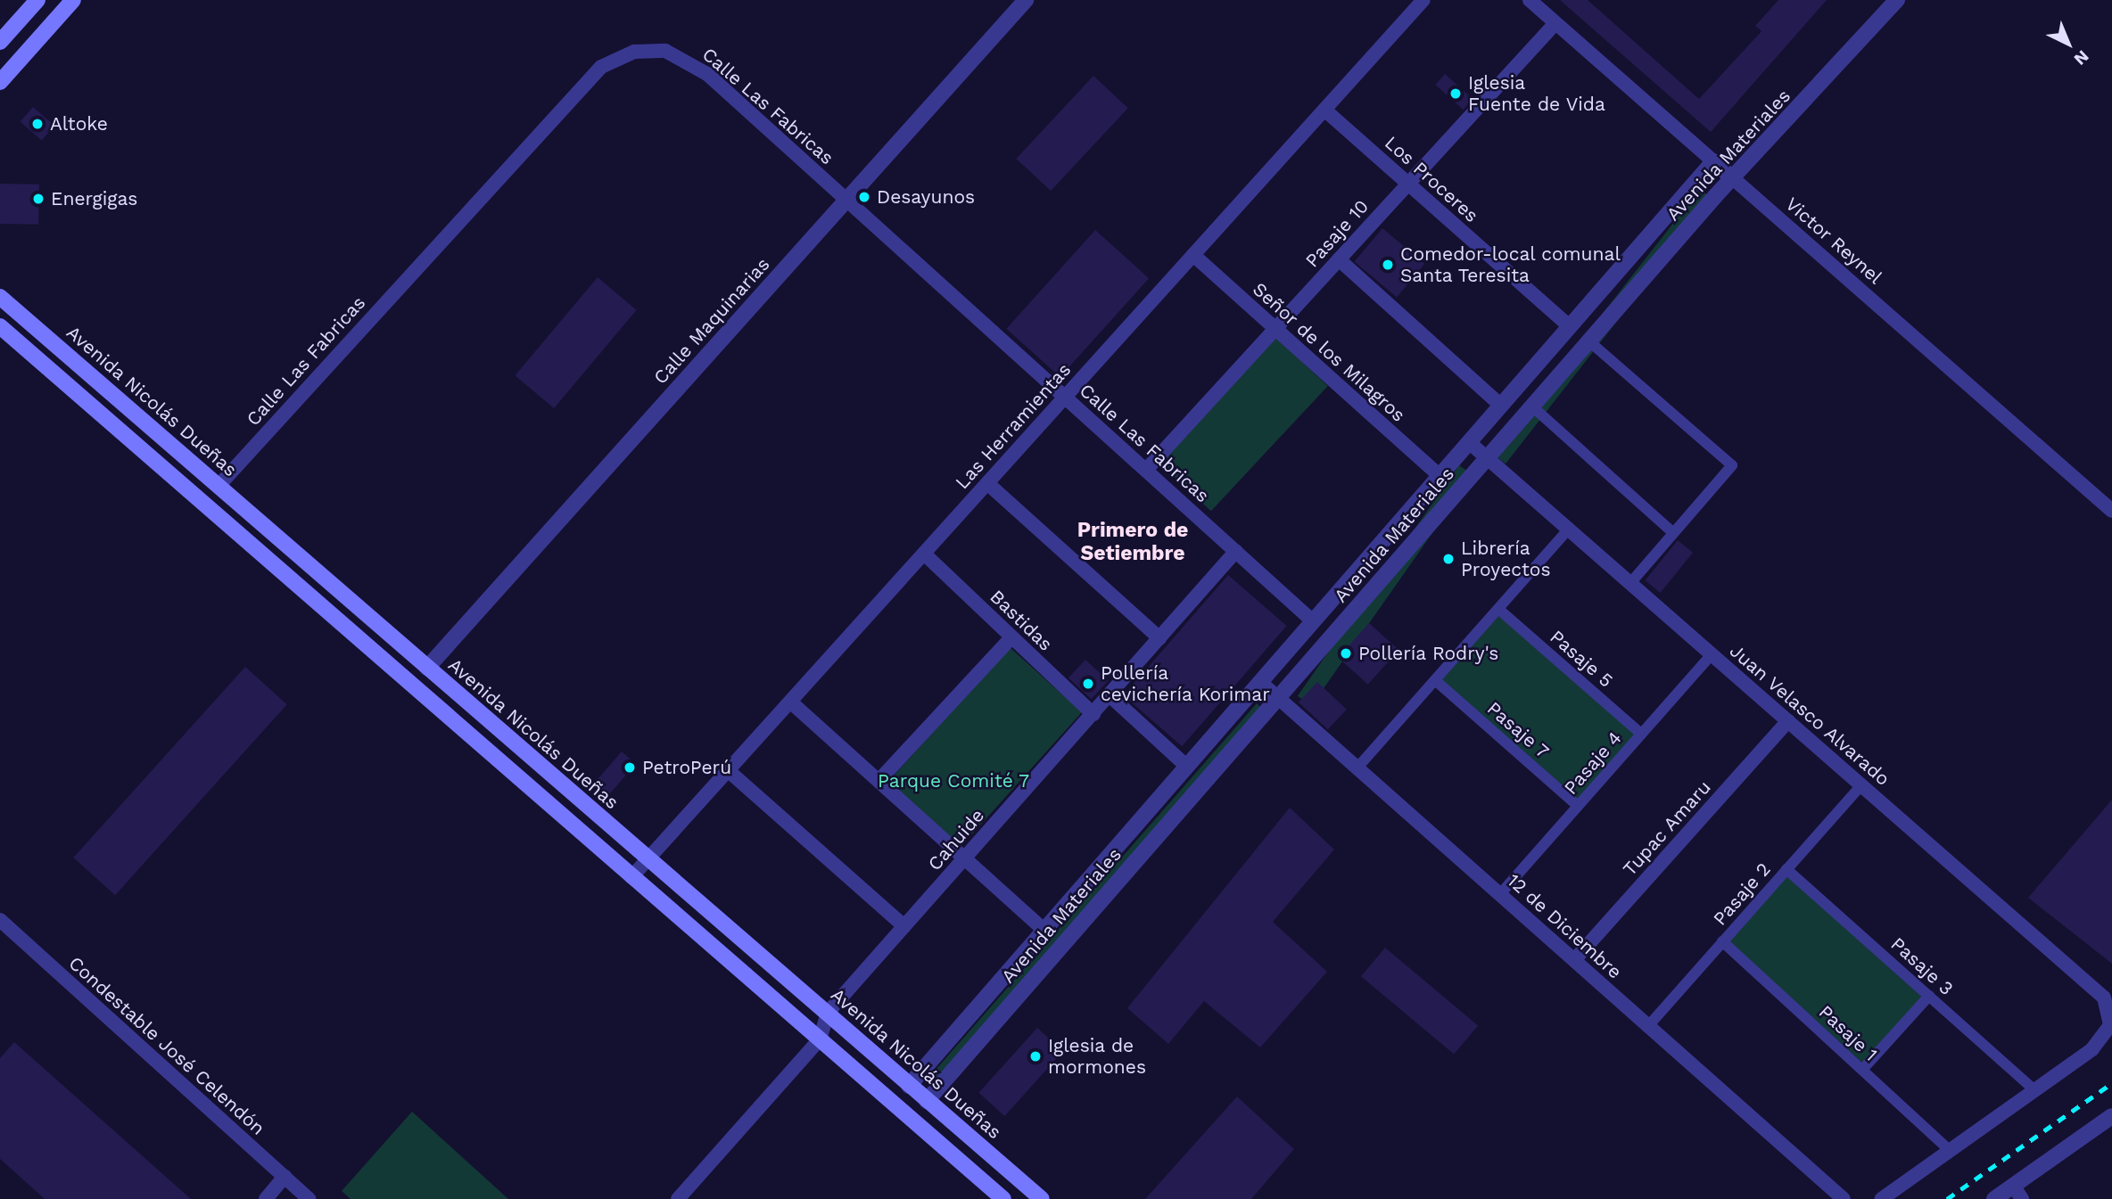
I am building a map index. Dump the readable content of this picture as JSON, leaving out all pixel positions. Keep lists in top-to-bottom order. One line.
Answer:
{"streets":{"main road":["Avenida Nicolás Dueñas"],"street":["Calle Las Fabricas","Avenida Materiales","Los Proceres","Pasaje 10","Victor Reynel","Calle Maquinarias","Señor de los Milagros","Las Herramientas","Bastidas","Pasaje 5","Juan Velasco Alvarado","Pasaje 7","Pasaje 4","Tupac Amaru","Cahuide","Pasaje 2","12 de Diciembre","Pasaje 3","Pasaje 1","Condestable José Celendón"]},"crossings":[["Calle Las Fabricas","Avenida Materiales"],["Calle Las Fabricas","Pasaje 10"],["Calle Las Fabricas","Calle Maquinarias"],["Calle Las Fabricas","Avenida Nicolás Dueñas"],["Calle Las Fabricas","Las Herramientas"],["Calle Las Fabricas","Cahuide"],["Avenida Materiales","Los Proceres"],["Avenida Materiales","Victor Reynel"],["Avenida Materiales","Señor de los Milagros"],["Avenida Materiales","Avenida Nicolás Dueñas"],["Avenida Materiales","Juan Velasco Alvarado"],["Avenida Materiales","12 de Diciembre"],["Los Proceres","Pasaje 10"],["Los Proceres","Las Herramientas"],["Pasaje 10","Victor Reynel"],["Pasaje 10","Señor de los Milagros"],["Calle Maquinarias","Avenida Nicolás Dueñas"],["Señor de los Milagros","Las Herramientas"],["Avenida Nicolás Dueñas","Las Herramientas"],["Avenida Nicolás Dueñas","Cahuide"],["Las Herramientas","Bastidas"],["Bastidas","Cahuide"],["Pasaje 5","Pasaje 4"],["Juan Velasco Alvarado","Pasaje 4"],["Juan Velasco Alvarado","Tupac Amaru"],["Juan Velasco Alvarado","Pasaje 2"],["Juan Velasco Alvarado","Pasaje 3"],["Pasaje 7","Pasaje 4"],["Pasaje 4","12 de Diciembre"],["Tupac Amaru","12 de Diciembre"],["Pasaje 2","12 de Diciembre"],["Pasaje 2","Pasaje 3"],["Pasaje 2","Pasaje 1"]],"districts":["Primero de Setiembre"],"parks":["Parque Comité 7"],"places":["Iglesia Fuente de Vida","Altoke","Desayunos","Energigas","Comedor-local comunal Santa Teresita","Librería Proyectos","Pollería Rodry's","Pollería cevichería Korimar","PetroPerú","Iglesia de mormones"],"north":"bottom right"}
